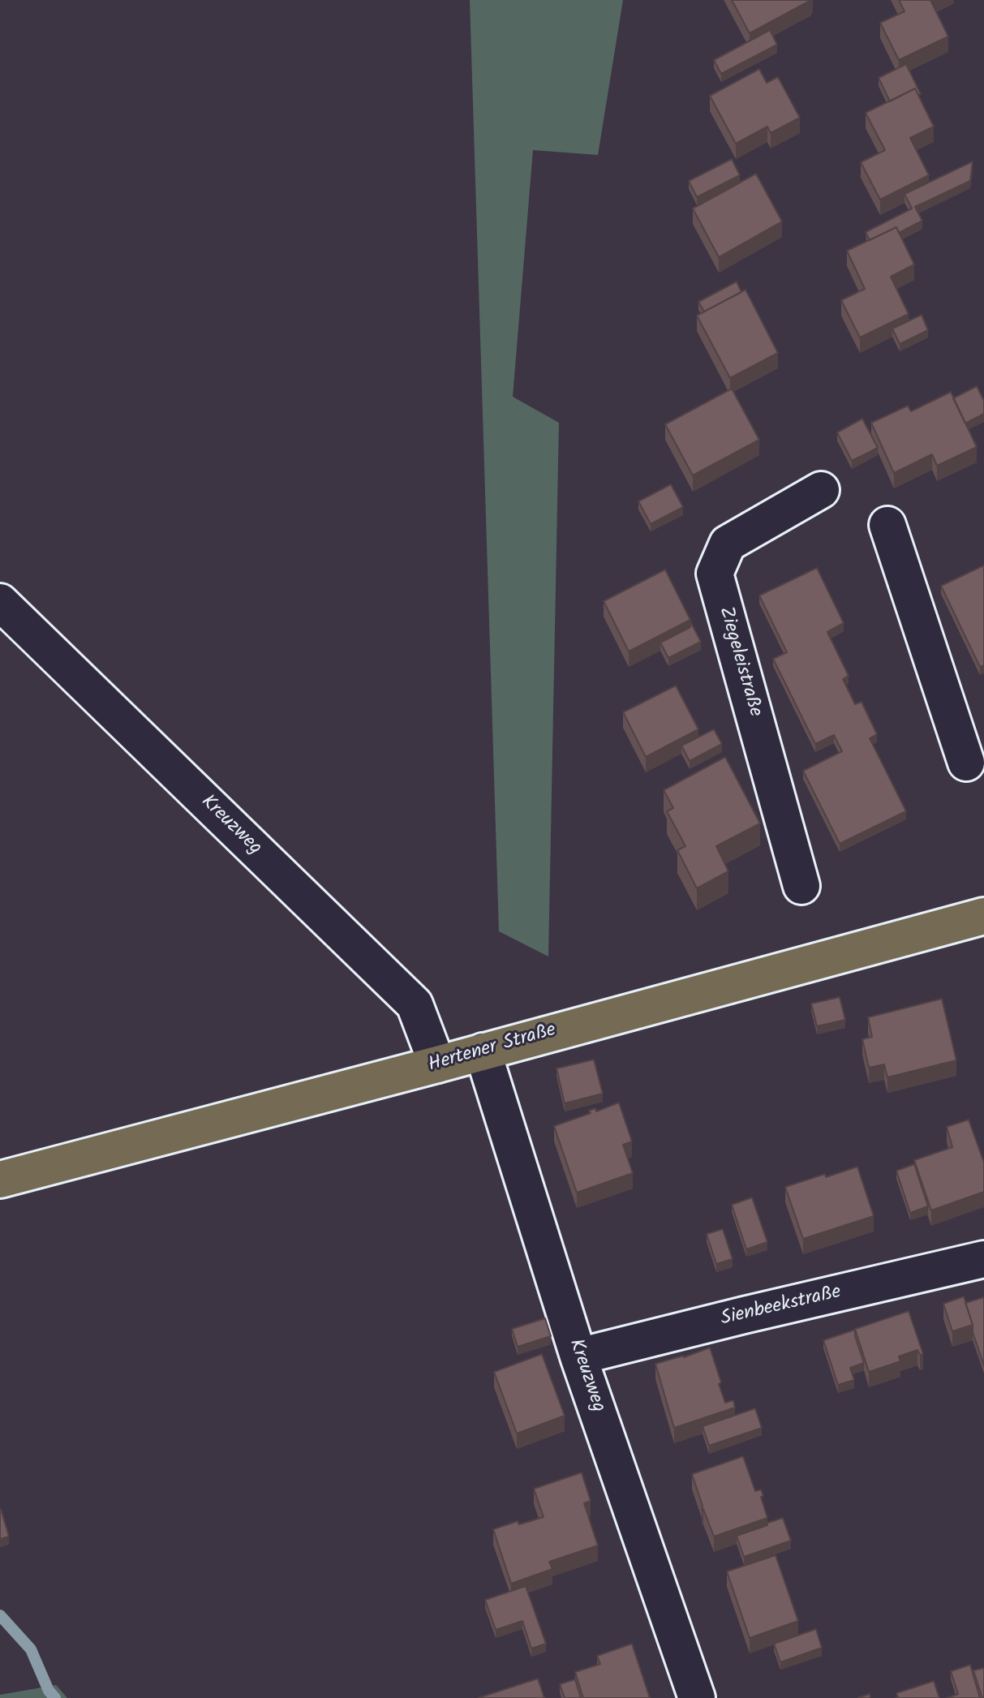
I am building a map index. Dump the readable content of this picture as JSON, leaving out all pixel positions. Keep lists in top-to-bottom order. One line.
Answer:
{"streets":{"main road":["Hertener Straße"],"street":["Ziegeleistraße","Kreuzweg","Sienbeekstraße"]},"crossings":[["Kreuzweg","Hertener Straße"],["Kreuzweg","Sienbeekstraße"]]}
